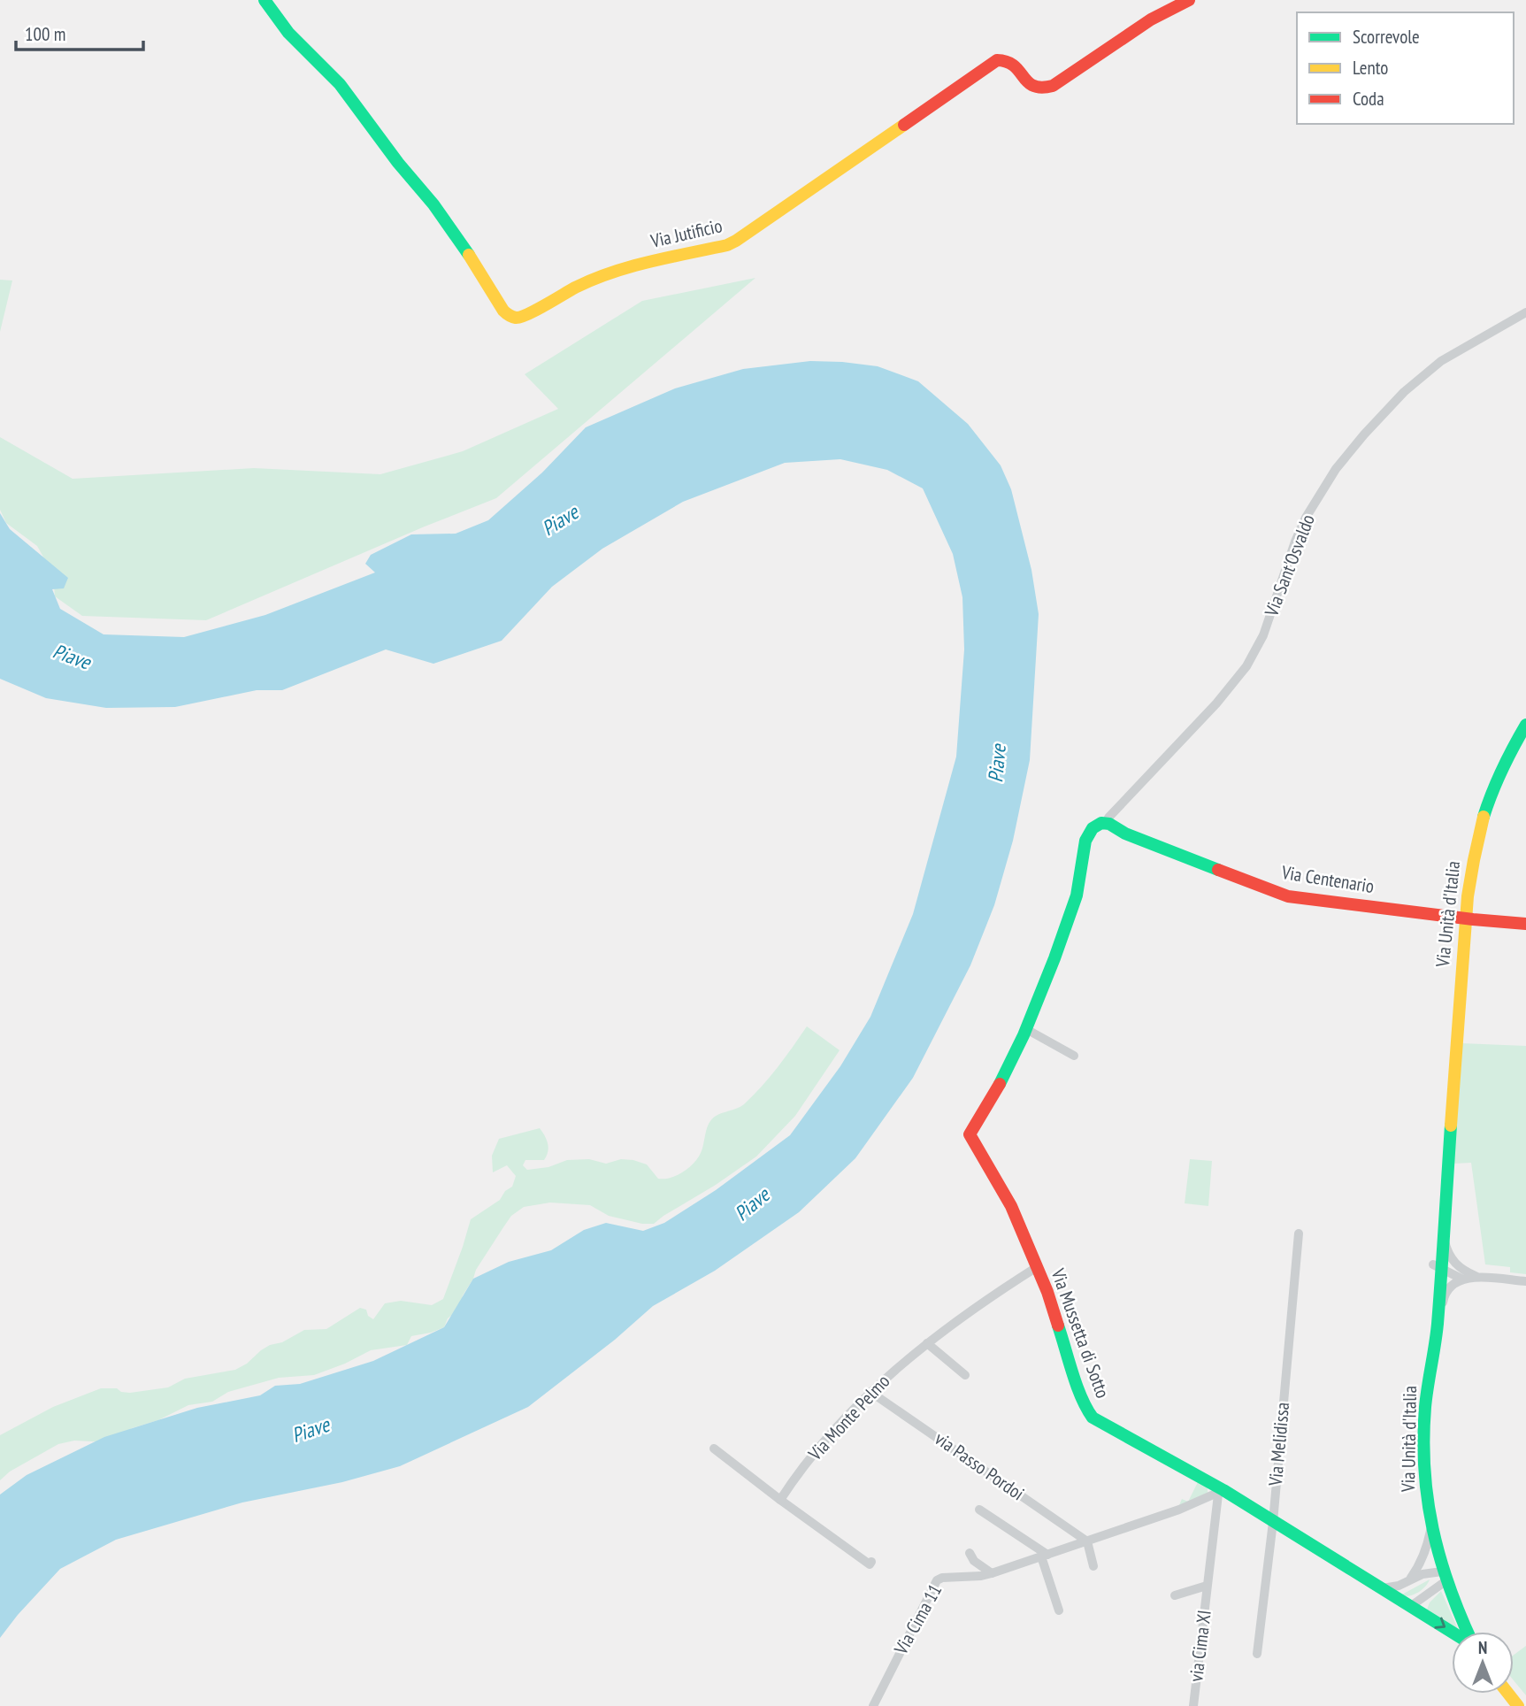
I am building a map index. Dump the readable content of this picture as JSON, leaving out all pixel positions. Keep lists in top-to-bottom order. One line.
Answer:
{"streets":{"street":["Via Jutificio","Via Sant'Osvaldo","Via Centenario","Via Unità d'Italia","Via Mussetta di Sotto","Via Monte Pelmo","Via Melidissa","via Passo Pordoi","Via Cima 11","via Cima XI"]},"crossings":[["Via Sant'Osvaldo","Via Centenario"],["Via Sant'Osvaldo","Via Mussetta di Sotto"],["Via Centenario","Via Unità d'Italia"],["Via Centenario","Via Mussetta di Sotto"],["Via Mussetta di Sotto","Via Monte Pelmo"],["Via Mussetta di Sotto","Via Melidissa"],["Via Mussetta di Sotto","Via Cima 11"],["Via Mussetta di Sotto","via Cima XI"],["Via Monte Pelmo","via Passo Pordoi"],["via Passo Pordoi","Via Cima 11"],["Via Cima 11","via Cima XI"]],"water":["Piave"],"legend":["Scorrevole","Lento","Coda"],"scale_bar":"100 m","north":"top"}
